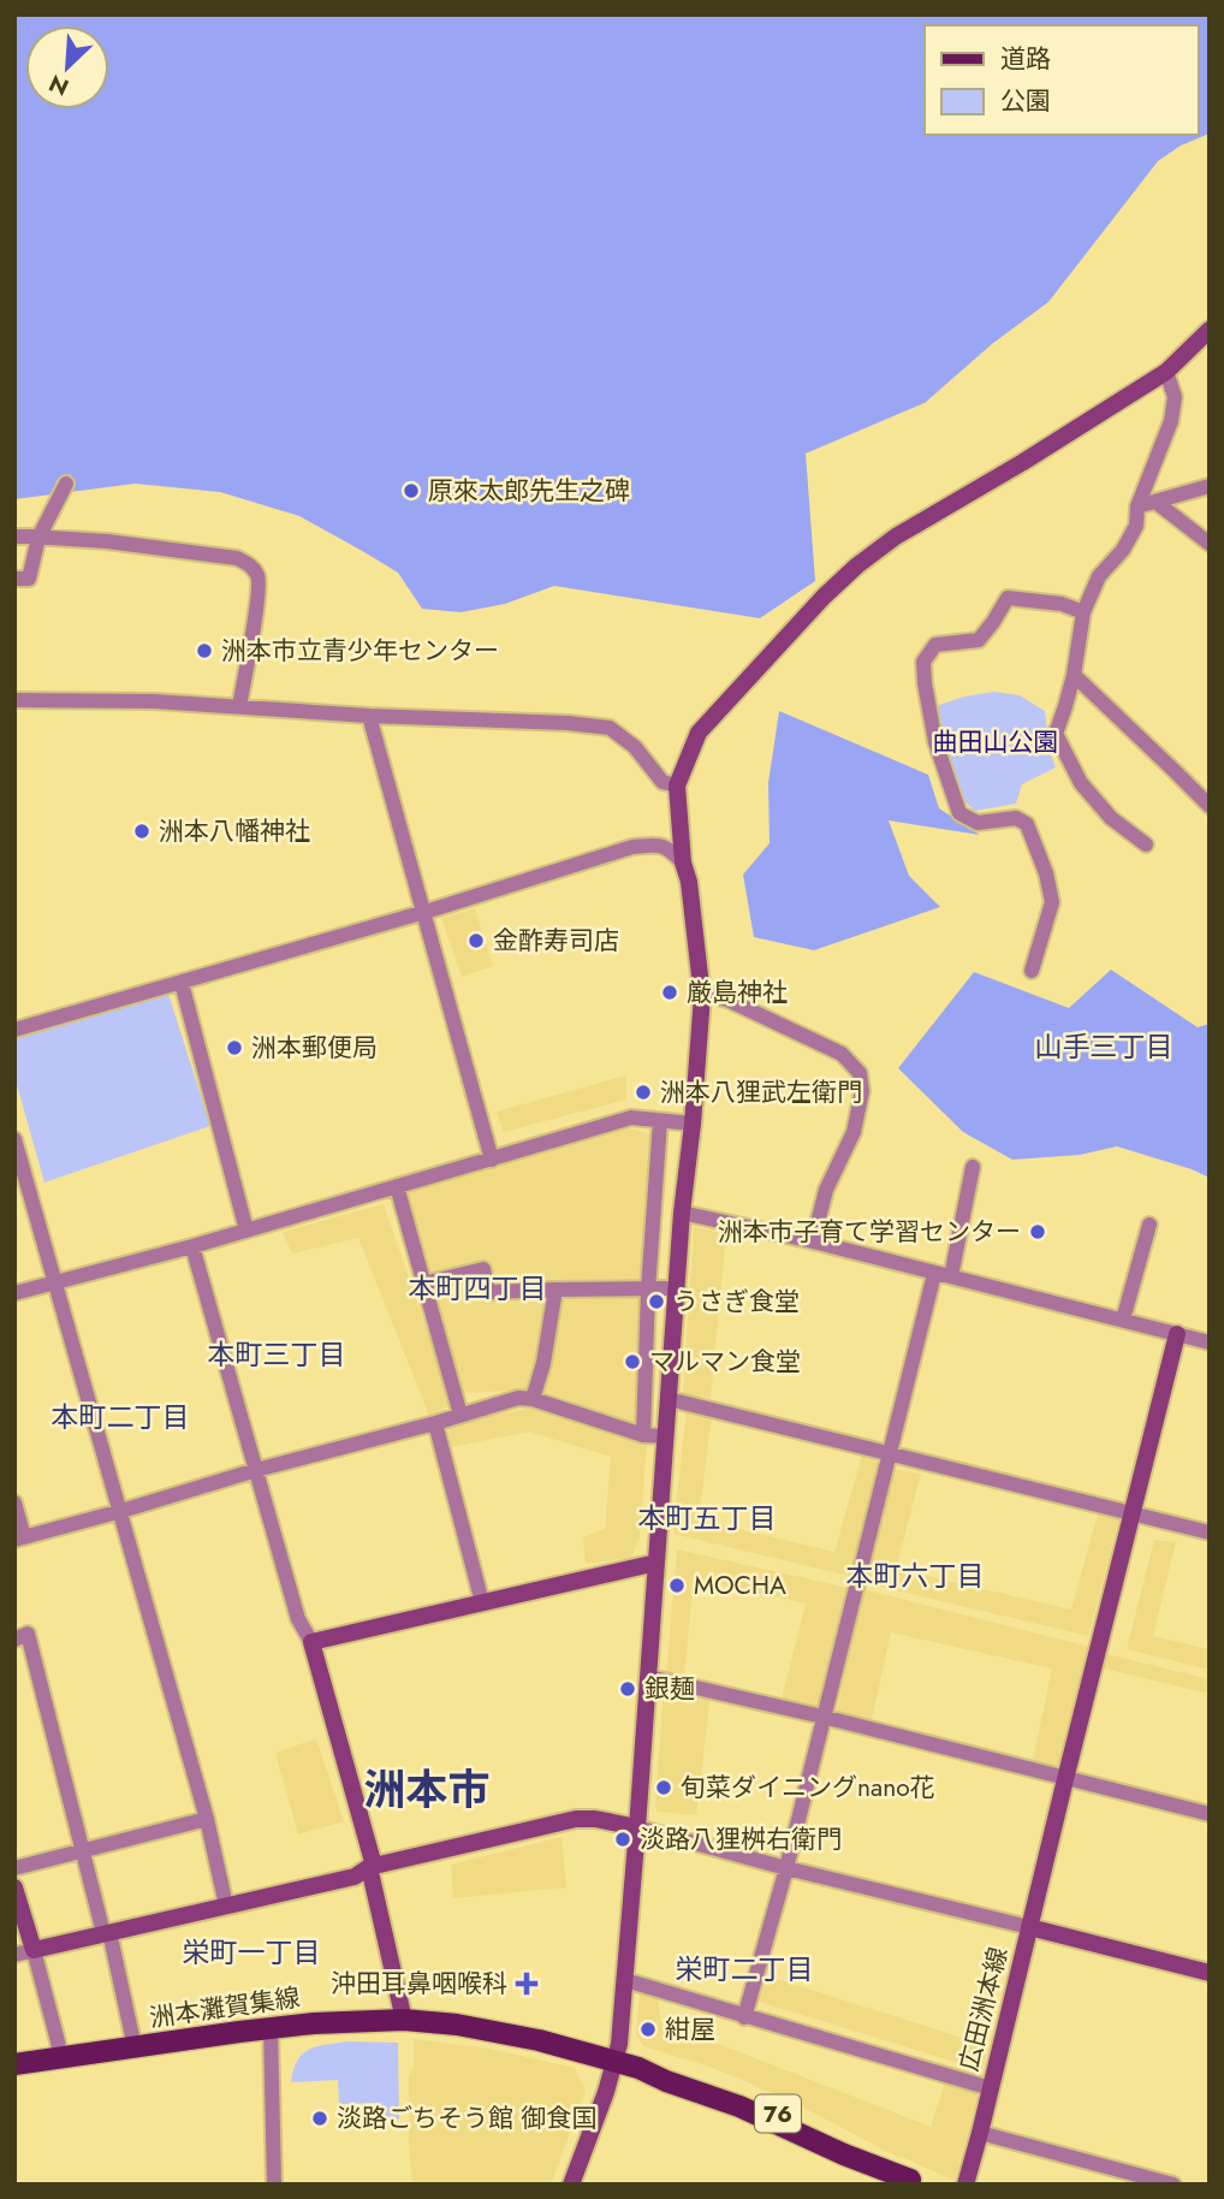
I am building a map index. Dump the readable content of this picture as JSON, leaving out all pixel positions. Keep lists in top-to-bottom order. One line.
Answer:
{"streets":{"main road":["洲本灘賀集線","76"],"street":["広田洲本線"]},"districts":["山手三丁目","本町四丁目","本町三丁目","本町二丁目","本町五丁目","本町六丁目","洲本市","栄町一丁目","栄町二丁目"],"parks":["曲田山公園"],"places":{"other":["原來太郎先生之碑","洲本市立青少年センター","洲本八幡神社","金酢寿司店","厳島神社","洲本郵便局","洲本八狸武左衛門","洲本市子育て学習センター","うさぎ食堂","マルマン食堂","MOCHA","銀麺","旬菜ダイニングnano花","淡路八狸桝右衛門","紺屋","淡路ごちそう館 御食国"],"health":["沖田耳鼻咽喉科"]},"legend":["道路","公園"],"north":"bottom left"}
